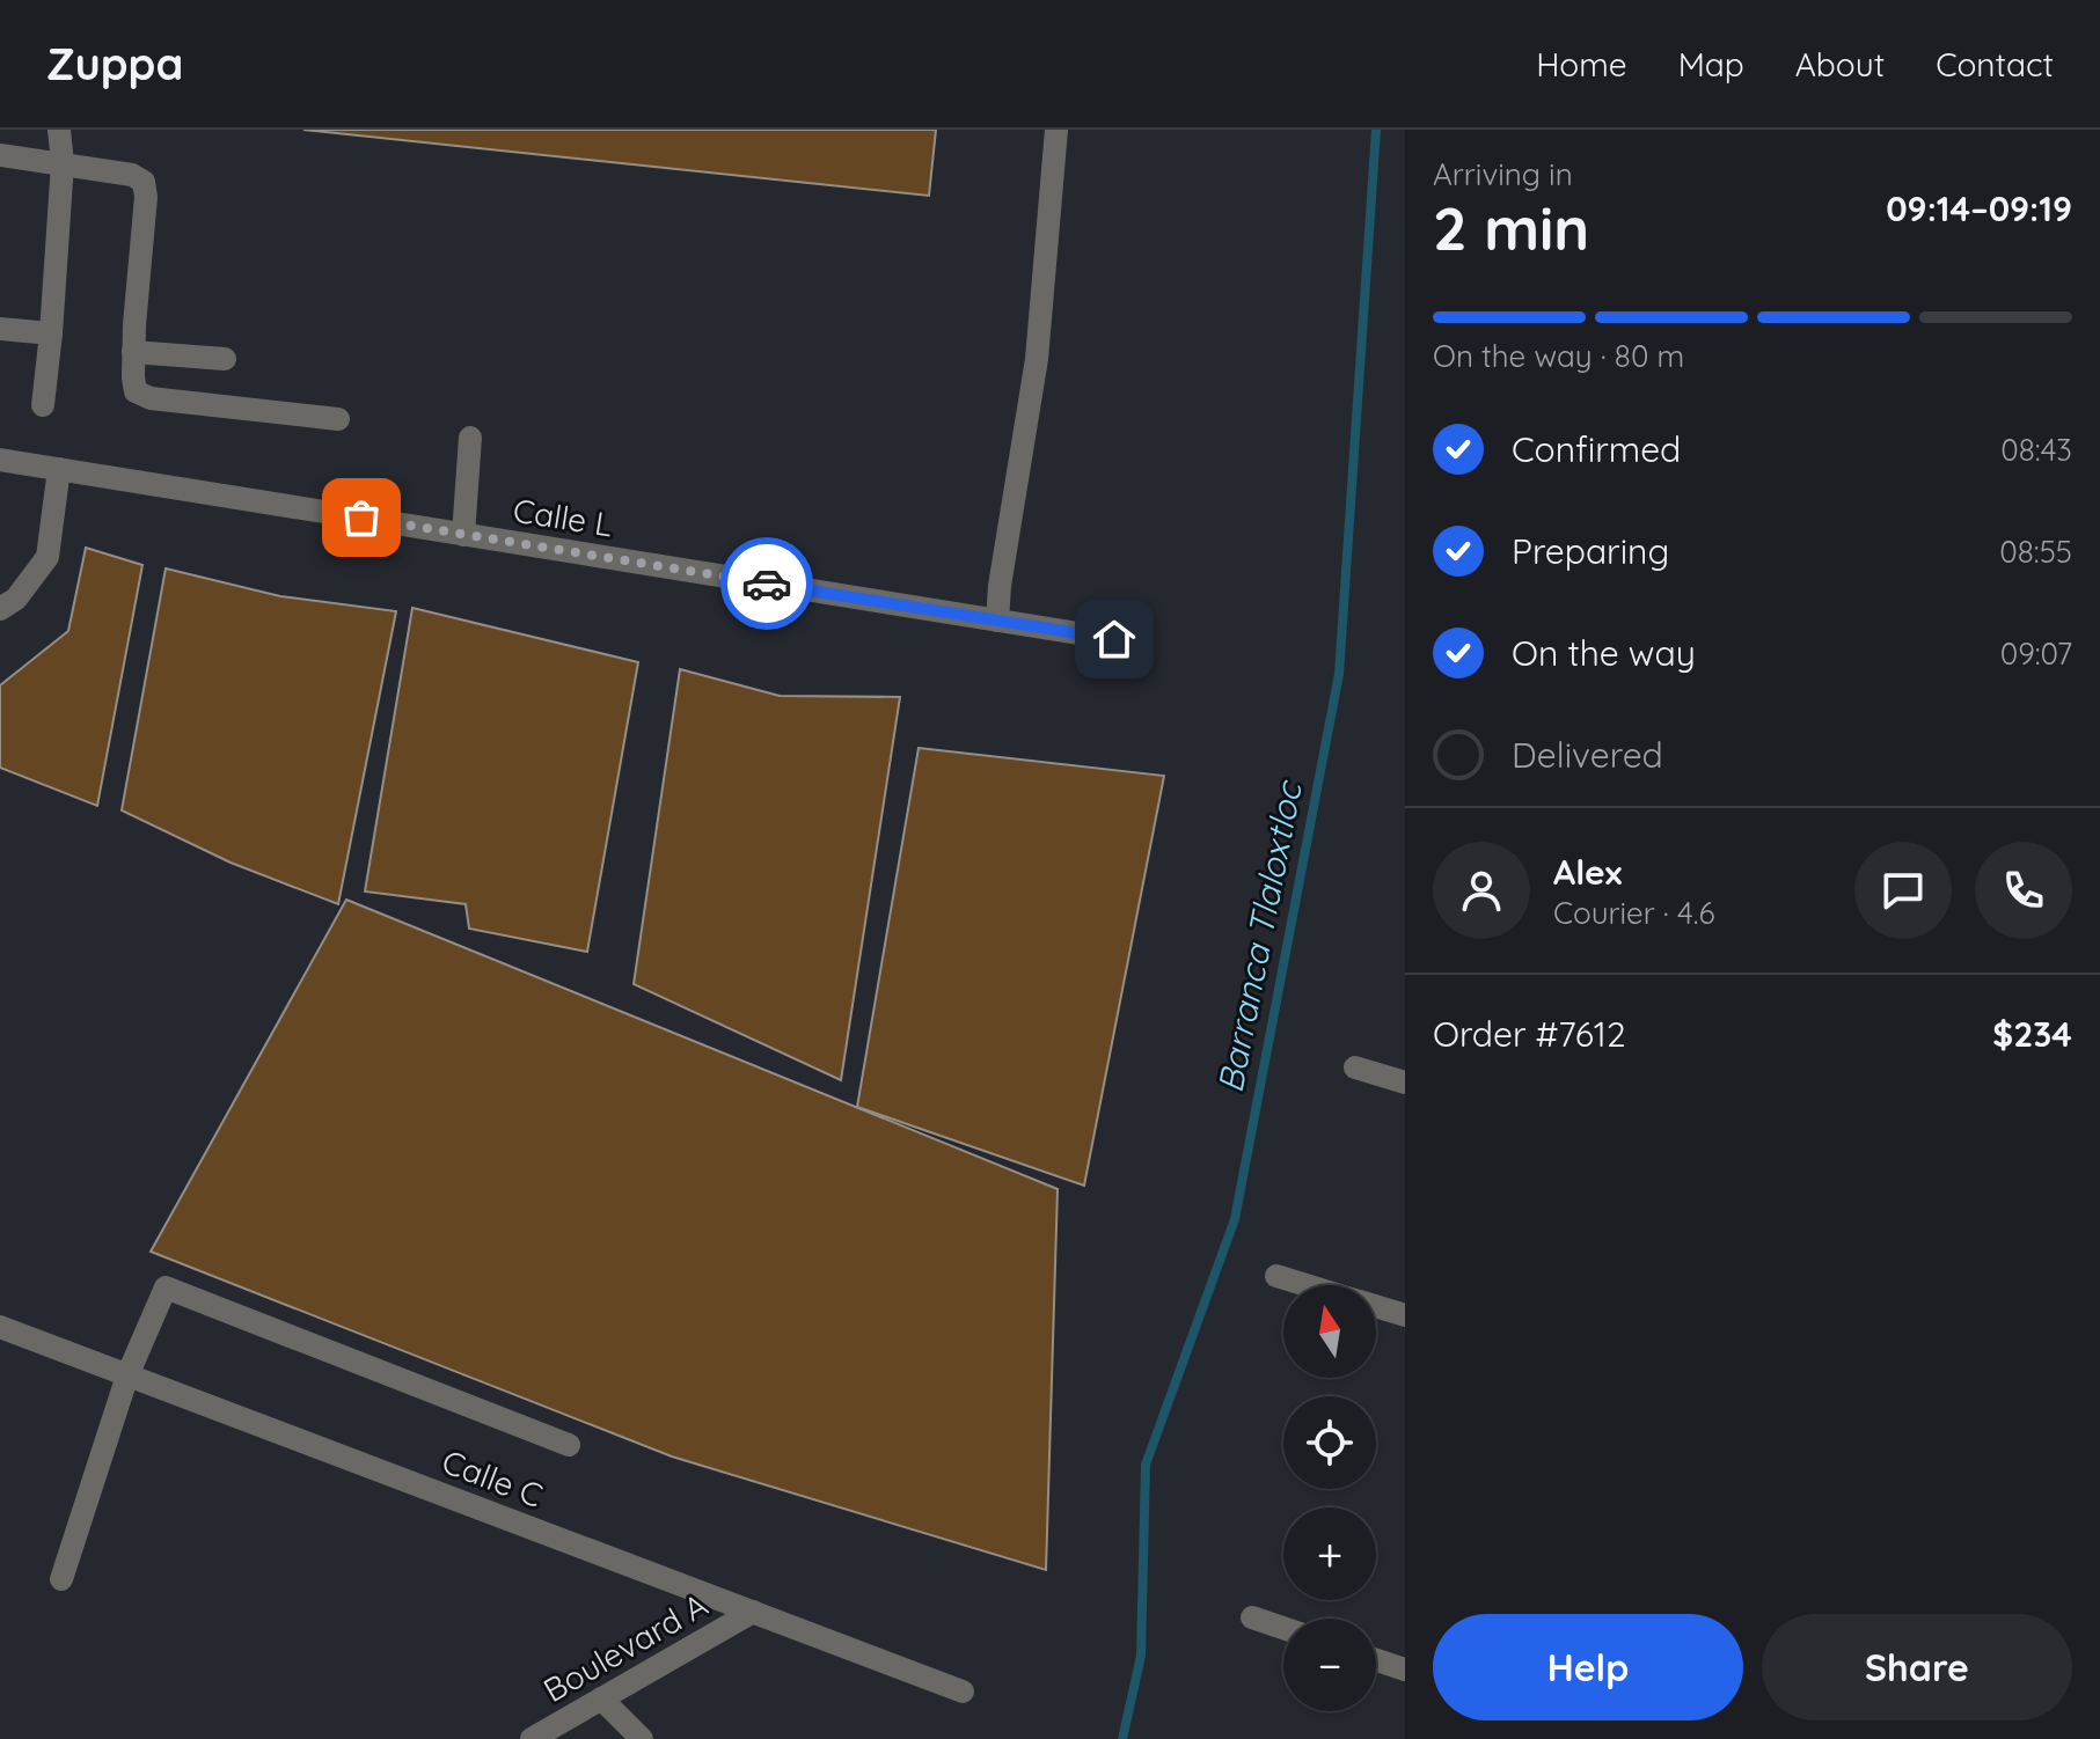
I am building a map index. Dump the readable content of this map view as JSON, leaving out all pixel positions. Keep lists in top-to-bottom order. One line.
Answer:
{"streets":{"street":["Calle L","Calle C","Boulevard A"]},"crossings":[["Calle C","Boulevard A"]],"water":["Barranca Tlaloxtloc"],"north":"top","page":{"header":"Zuppa","nav":["Home","Map","About","Contact"],"heading":["2 min","Arriving in","09:14–09:19"],"panel":["Alex","Courier · 4.6","Order #7612","$234"],"bar":"On the way · 80 m","list":[["Confirmed","08:43"],["Preparing","08:55"],["On the way","09:07"],"Delivered"],"map_buttons":["+","−"],"buttons":["Help","Share"]}}
